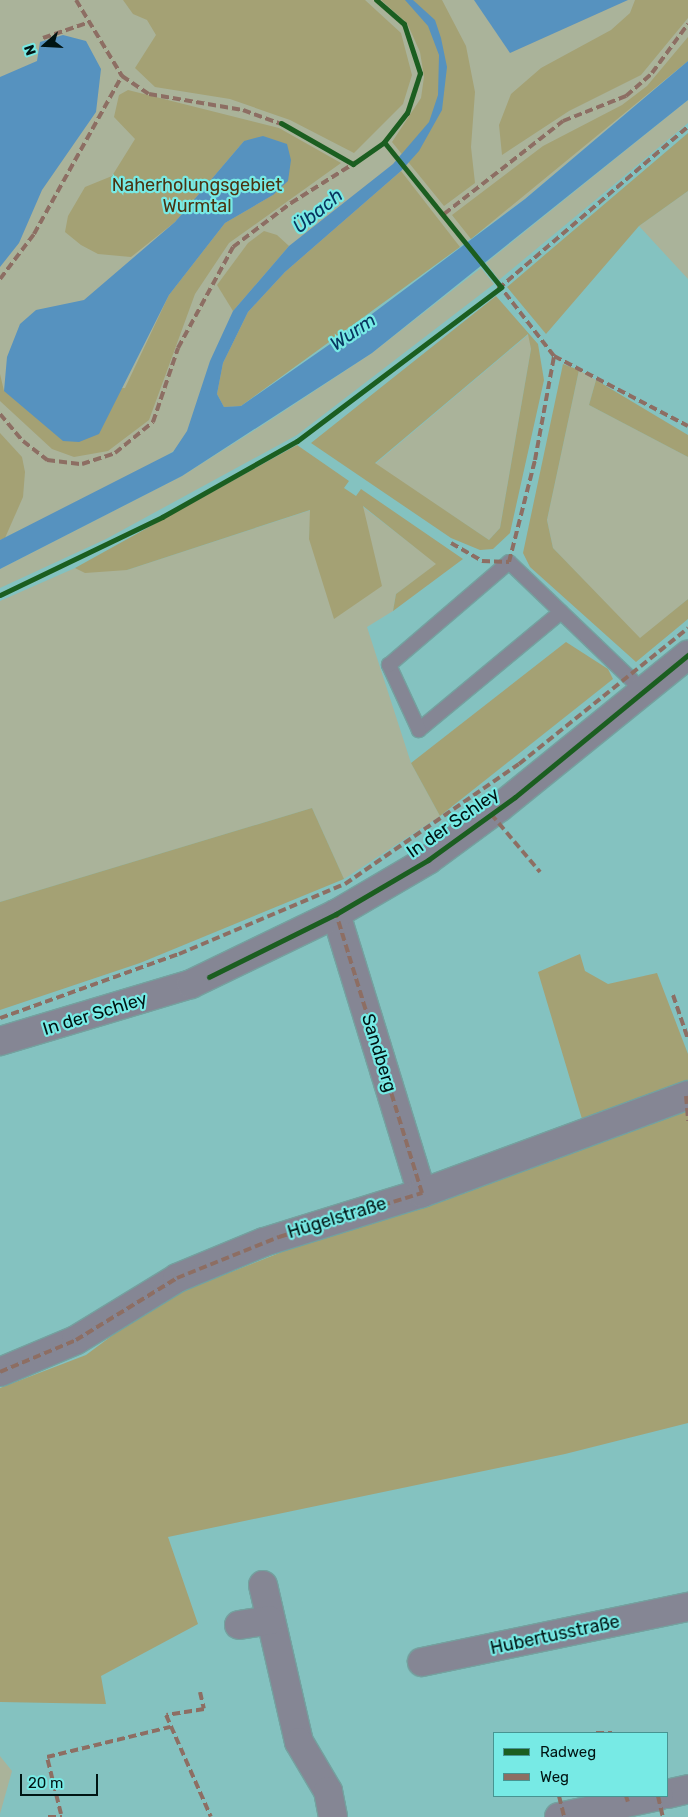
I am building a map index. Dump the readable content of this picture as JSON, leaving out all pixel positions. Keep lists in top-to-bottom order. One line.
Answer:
{"streets":{"street":["In der Schley","Sandberg","Hügelstraße","Hubertusstraße"]},"crossings":[["In der Schley","Sandberg"],["Sandberg","Hügelstraße"]],"water":["Übach","Wurm"],"parks":["Naherholungsgebiet Wurmtal"],"legend":["Radweg","Weg"],"scale_bar":"20 m","north":"left"}
